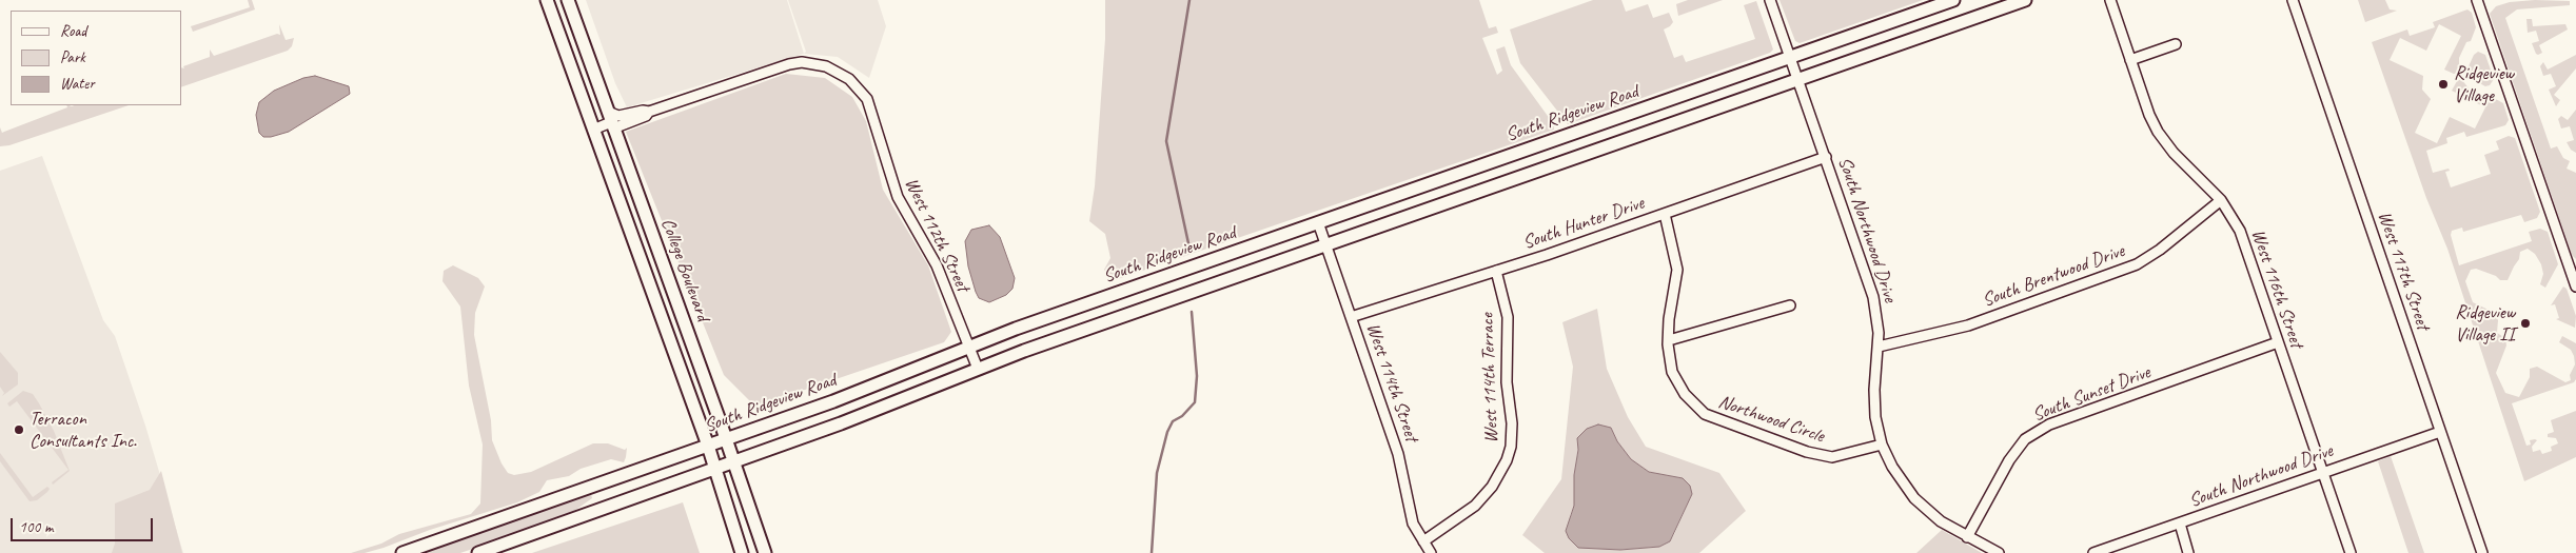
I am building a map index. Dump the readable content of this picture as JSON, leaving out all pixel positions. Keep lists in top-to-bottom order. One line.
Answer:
{"streets":{"main road":["South Ridgeview Road","College Boulevard"],"street":["South Hunter Drive","South Northwood Drive","West 112th Street","West 117th Street","South Brentwood Drive","West 116th Street","West 114th Terrace","West 114th Street","South Sunset Drive","Northwood Circle"]},"crossings":[["South Ridgeview Road","South Northwood Drive"],["South Ridgeview Road","West 112th Street"],["South Ridgeview Road","College Boulevard"],["South Ridgeview Road","West 114th Street"],["South Hunter Drive","South Northwood Drive"],["South Hunter Drive","West 114th Terrace"],["South Hunter Drive","West 114th Street"],["South Hunter Drive","Northwood Circle"],["South Northwood Drive","West 117th Street"],["South Northwood Drive","South Brentwood Drive"],["South Northwood Drive","West 116th Street"],["South Northwood Drive","South Sunset Drive"],["South Northwood Drive","Northwood Circle"],["South Brentwood Drive","West 116th Street"],["West 116th Street","South Sunset Drive"],["West 114th Terrace","West 114th Street"]],"places":["Ridgeview Village","Ridgeview Village II","Terracon Consultants Inc."],"legend":["Road","Park","Water"],"scale_bar":"100 m"}
